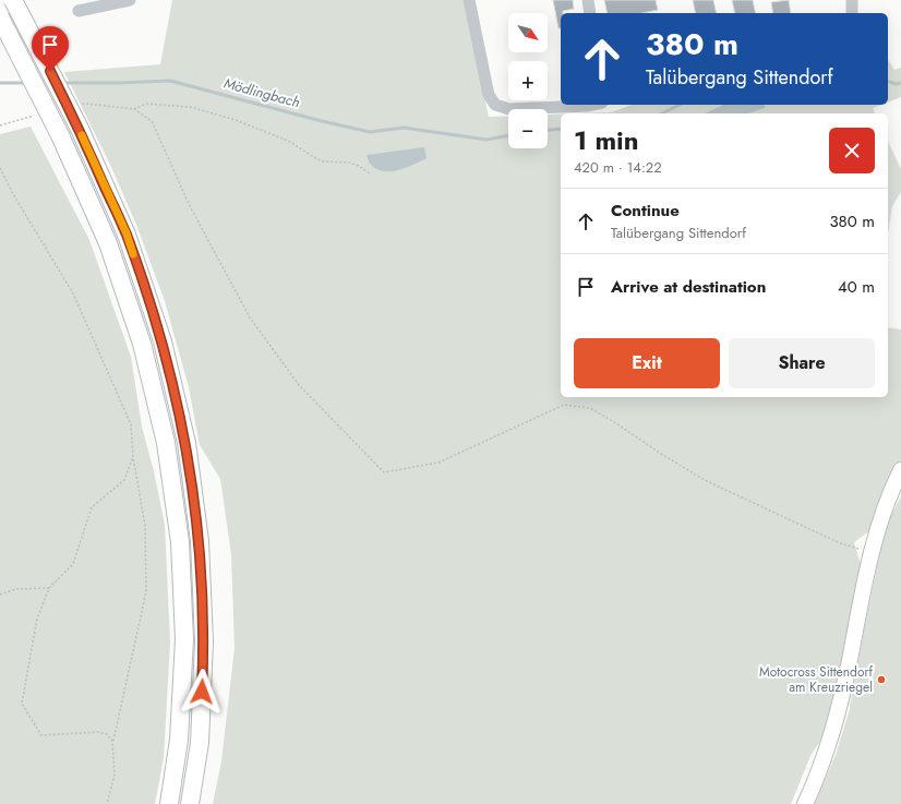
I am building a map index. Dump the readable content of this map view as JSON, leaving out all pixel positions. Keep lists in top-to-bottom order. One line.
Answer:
{"water":["Mödlingbach"],"places":["Motocross Sittendorf am Kreuzriegel"],"north":"bottom right","page":{"map_buttons":["+","−"],"turn":["380 m","Talübergang Sittendorf"],"heading":["1 min","420 m · 14:22"],"list":[{"name":"Continue","note":"Talübergang Sittendorf","value":"380 m"},{"name":"Arrive at destination","value":"40 m"}],"buttons":["Exit","Share"]}}
